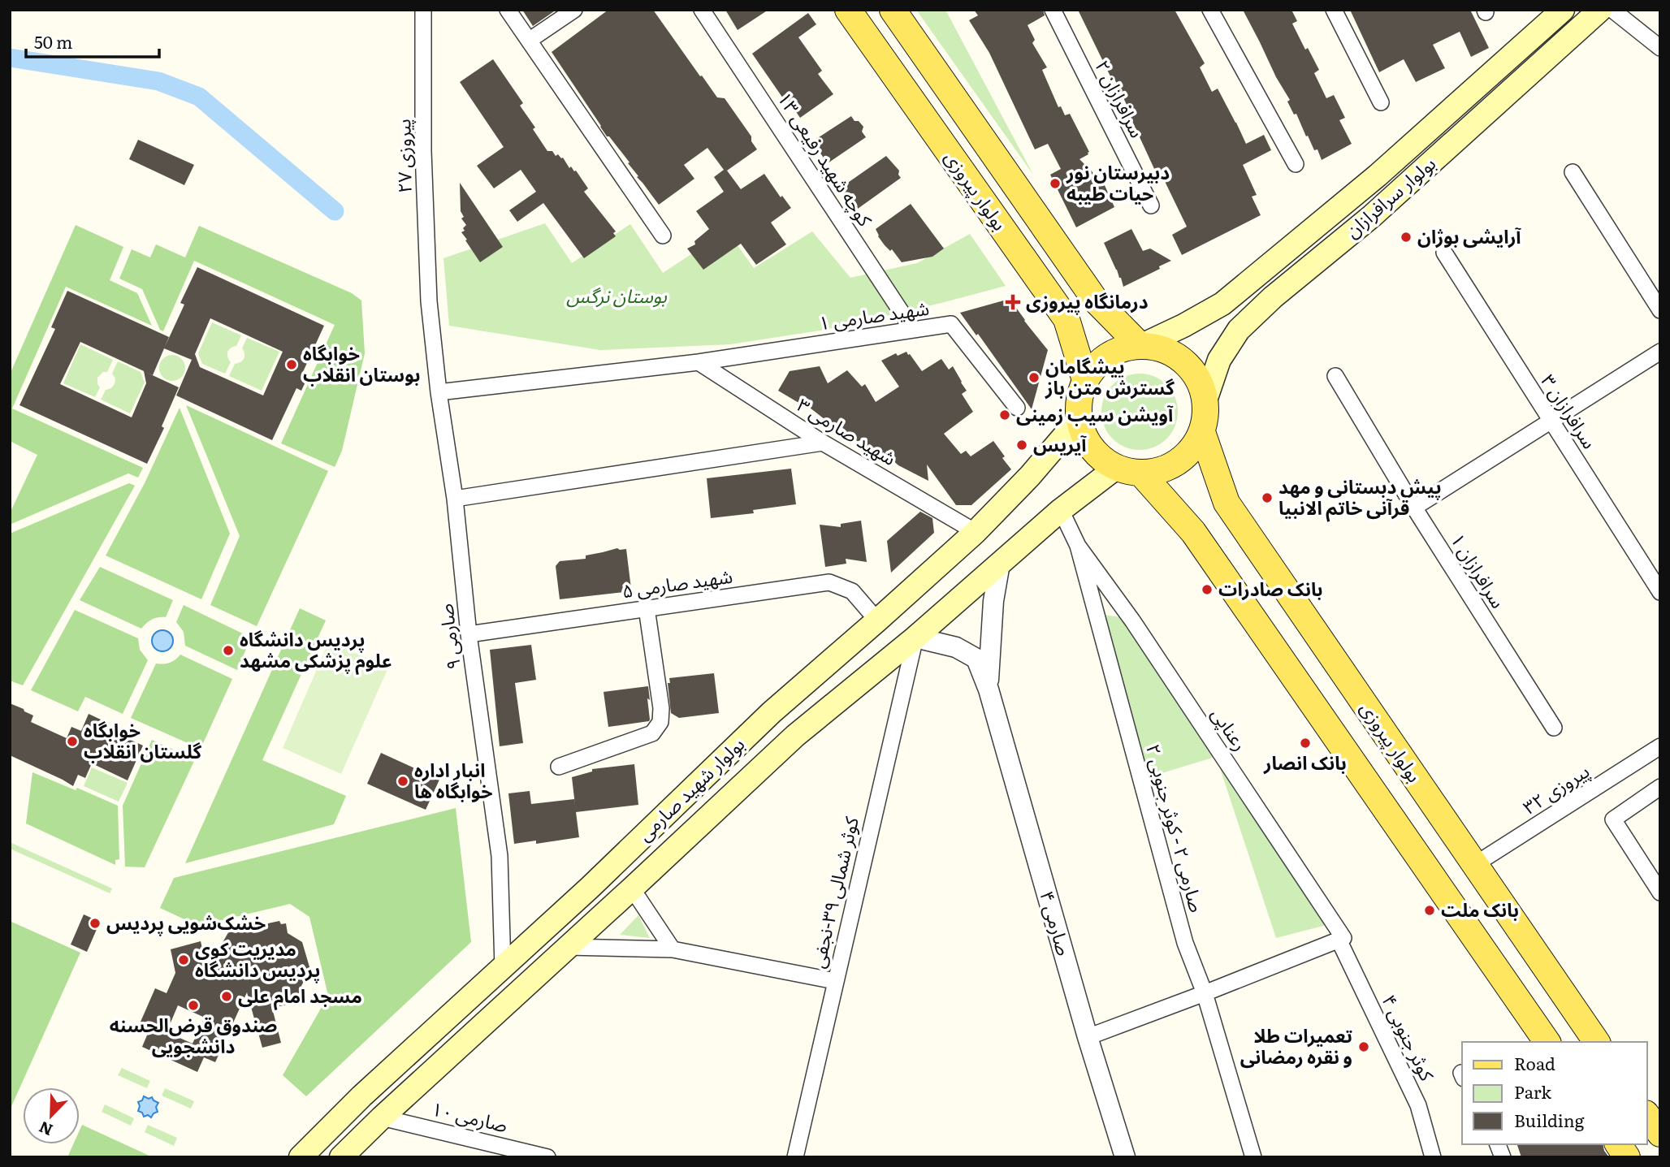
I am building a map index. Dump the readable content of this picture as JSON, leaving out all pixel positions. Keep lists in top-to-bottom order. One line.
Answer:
{"streets":{"main road":["بولوار پیروزی","بولوار سرافرازان","بولوار شهید صارمی"],"street":["سرافرازان ۲","پیروزی ۲۷","کوچه شهید رفیعی ۱۳","شهید صارمی ۱","سرافرازان ۳","شهید صارمی ۳","سرافرازان ۱","شهید صارمی ۵","صارمی ۹","رعناپی","پیروزی ۳۲","صارمی ۲ - کوثر جنوبی ۲","کوثر شمالی ۳۹-نجفی","صارمی ۴","کوثر جنوبی ۴","صارمی ۱۰"]},"crossings":[["پیروزی ۲۷","صارمی ۹"],["کوچه شهید رفیعی ۱۳","شهید صارمی ۱"],["بولوار پیروزی","بولوار سرافرازان"],["بولوار پیروزی","بولوار شهید صارمی"],["بولوار پیروزی","پیروزی ۳۲"],["بولوار سرافرازان","بولوار شهید صارمی"],["شهید صارمی ۱","شهید صارمی ۳"],["شهید صارمی ۱","صارمی ۹"],["شهید صارمی ۳","بولوار شهید صارمی"],["شهید صارمی ۵","صارمی ۹"],["شهید صارمی ۵","بولوار شهید صارمی"],["صارمی ۹","بولوار شهید صارمی"],["رعناپی","صارمی ۲ - کوثر جنوبی ۲"],["رعناپی","کوثر جنوبی ۴"],["بولوار شهید صارمی","صارمی ۲ - کوثر جنوبی ۲"],["بولوار شهید صارمی","کوثر شمالی ۳۹-نجفی"],["بولوار شهید صارمی","صارمی ۱۰"]],"parks":["بوستان نرگس"],"places":{"other":["دبیرستان نور حیات طیبه","آرایشی بوژان","خوابگاه بوستان انقلاب","پیشگامان گسترش متن باز","آویشن سیب زمینی","آیریس","پیش دبستانی و مهد قرآنی خاتم الانبیا","بانک صادرات","پردیس دانشگاه علوم پزشکی مشهد","خوابگاه گلستان انقلاب","بانک انصار","انبار اداره خوابگاه ها","بانک ملت","خشک‌شویی پردیس","مدیریت کوی پردیس دانشگاه","مسجد امام علی","صندوق قرض‌الحسنه دانشجویی","تعمیرات طلا و نقره رمضانی"],"health":["درمانگاه پیروزی"]},"legend":["Road","Park","Building"],"scale_bar":"50 m","north":"bottom left"}
